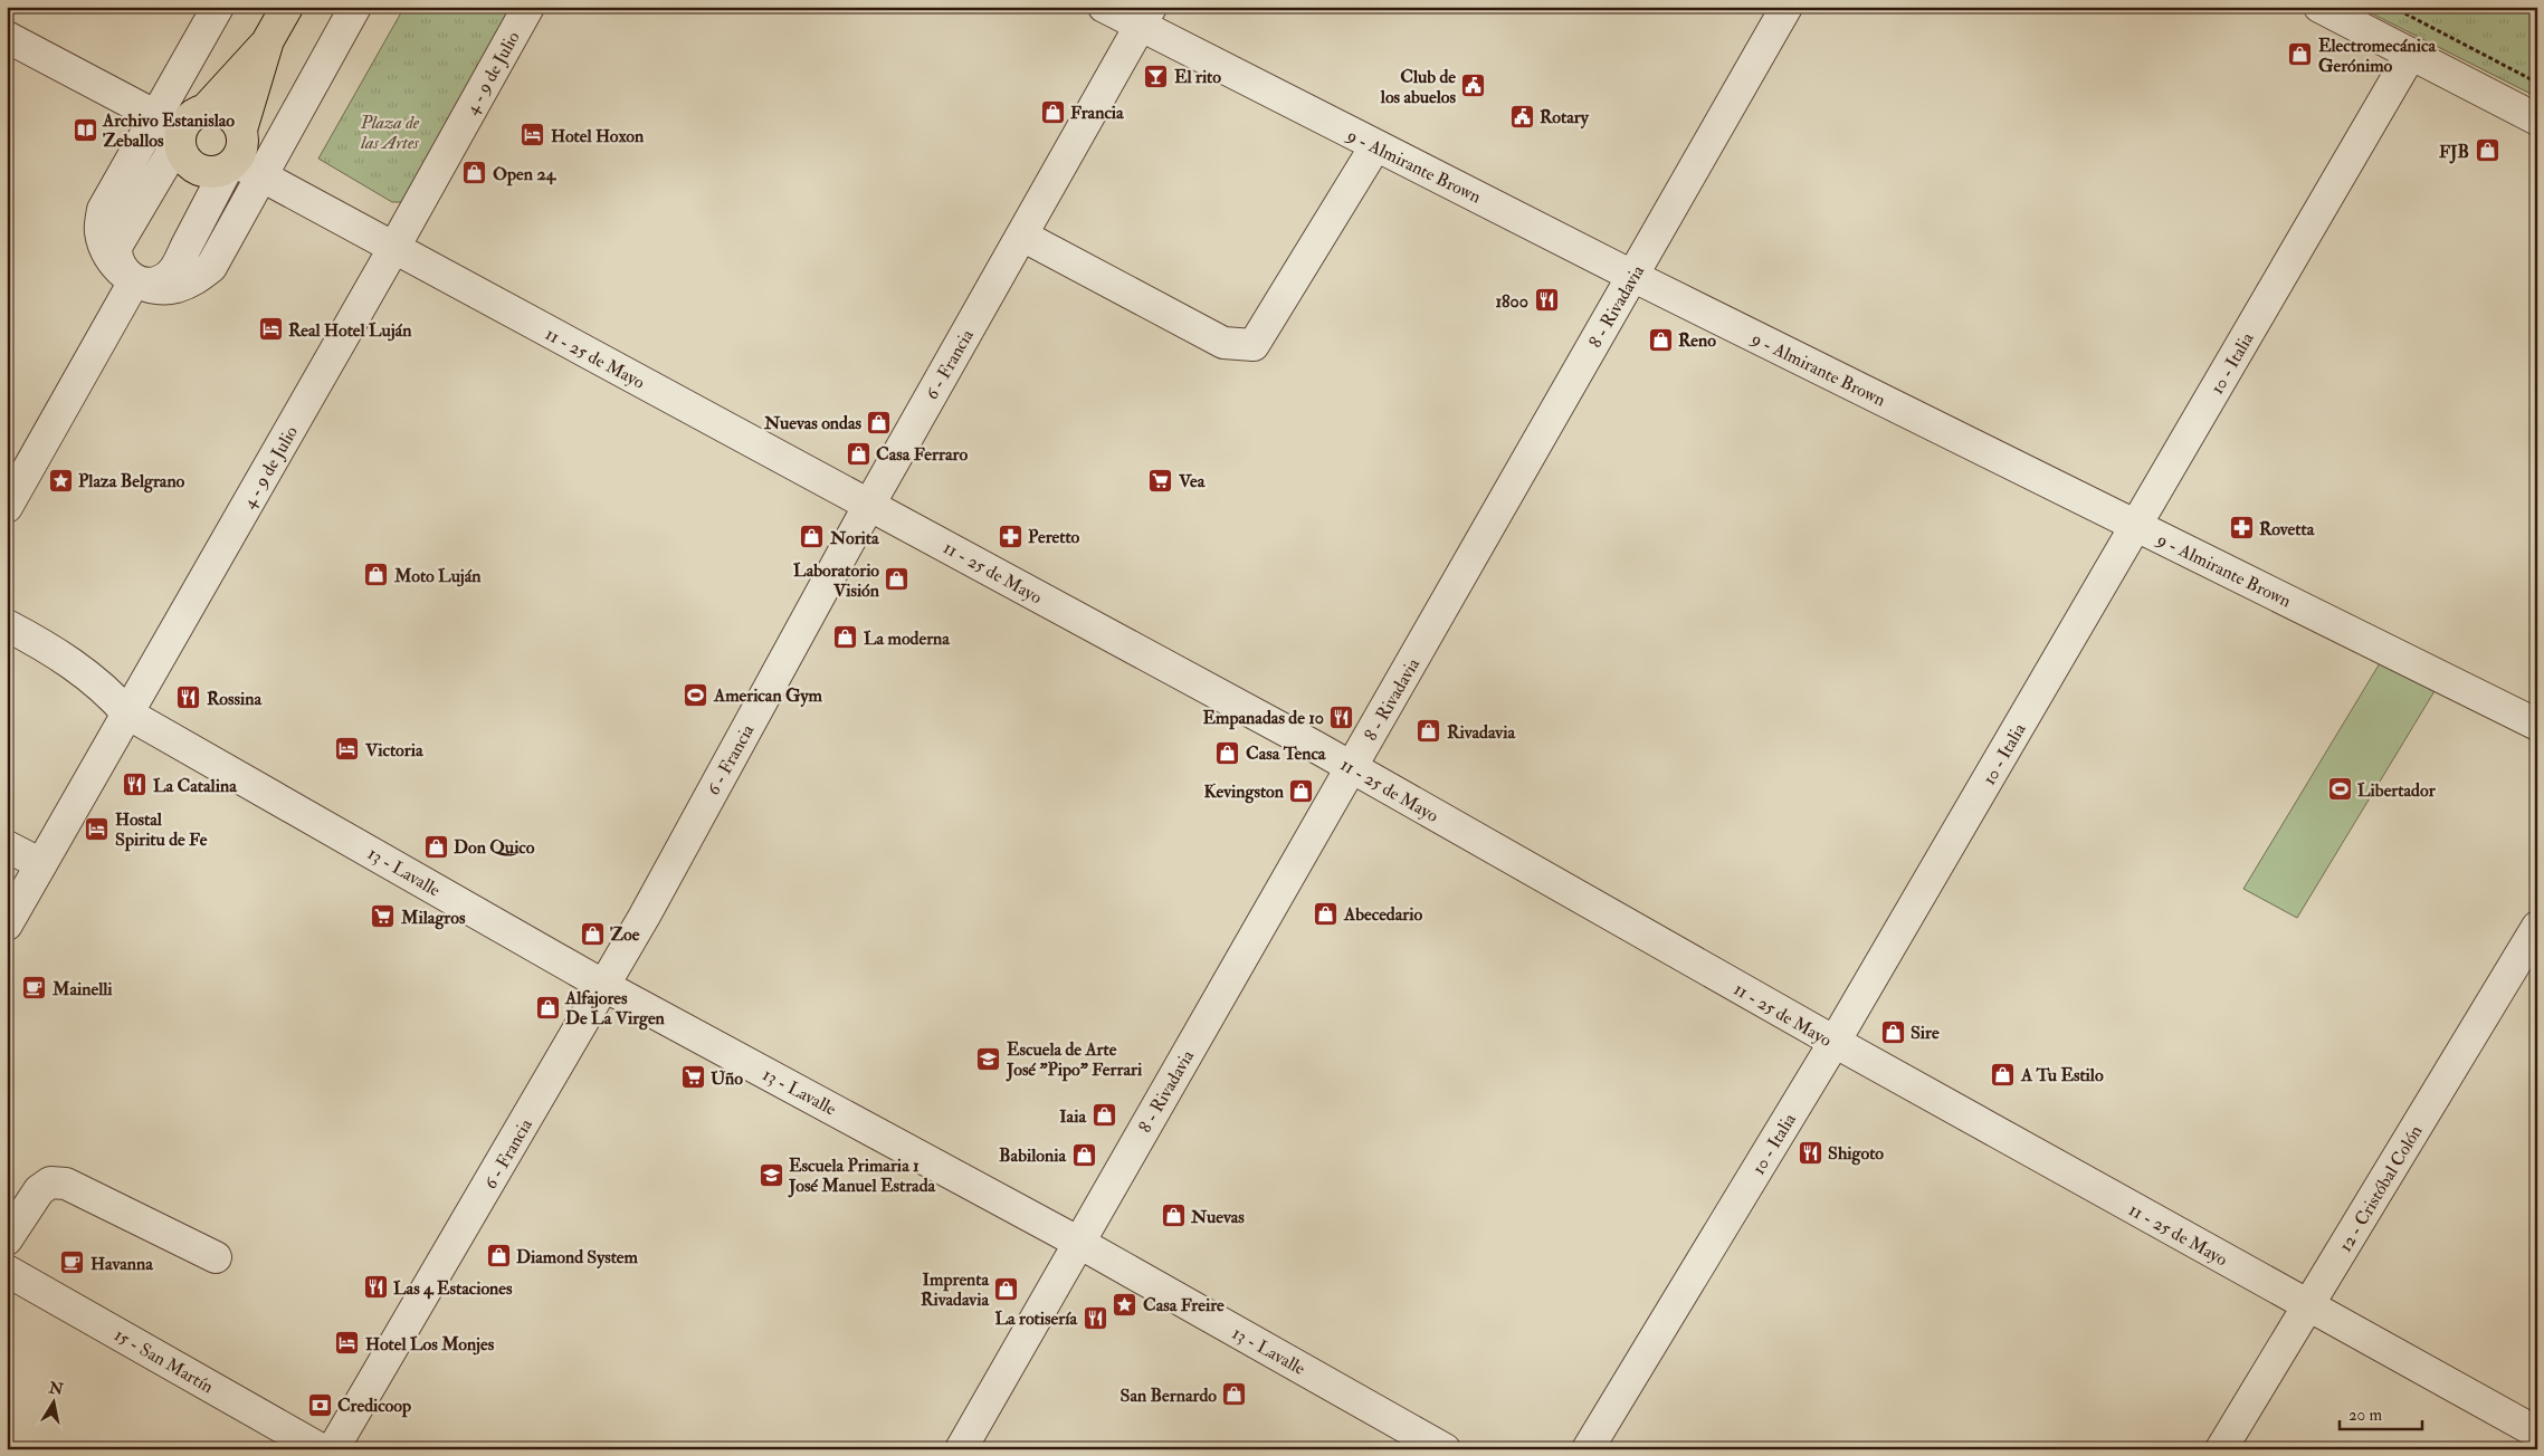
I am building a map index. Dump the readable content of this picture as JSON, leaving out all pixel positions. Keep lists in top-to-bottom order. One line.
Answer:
{"streets":{"street":["4 - 9 de Julio","9 - Almirante Brown","8 - Rivadavia","11 - 25 de Mayo","10 - Italia","6 - Francia","13 - Lavalle","12 - Cristóbal Colón","15 - San Martín"]},"crossings":[["4 - 9 de Julio","11 - 25 de Mayo"],["4 - 9 de Julio","13 - Lavalle"],["9 - Almirante Brown","8 - Rivadavia"],["9 - Almirante Brown","10 - Italia"],["9 - Almirante Brown","6 - Francia"],["8 - Rivadavia","11 - 25 de Mayo"],["8 - Rivadavia","13 - Lavalle"],["11 - 25 de Mayo","10 - Italia"],["11 - 25 de Mayo","6 - Francia"],["11 - 25 de Mayo","12 - Cristóbal Colón"],["6 - Francia","13 - Lavalle"]],"parks":["Plaza de las Artes"],"places":{"shop":["Electromecánica Gerónimo","Francia","FJB","Open 24","Reno","Nuevas ondas","Casa Ferraro","Norita","Moto Luján","Laboratorio Visión","La moderna","Rivadavia","Casa Tenca","Kevingston","Don Quico","Abecedario","Zoe","Alfajores De La Virgen","Sire","A Tu Estilo","Iaia","Babilonia","Nuevas","Diamond System","Imprenta Rivadavia","San Bernardo"],"bar":["El rito"],"public building":["Club de los abuelos","Rotary"],"library":["Archivo Estanislao Zeballos"],"hotel":["Hotel Hoxon","Real Hotel Luján","Victoria","Hostal Spiritu de Fe","Hotel Los Monjes"],"restaurant":["1800","Rossina","Empanadas de 10","La Catalina","Shigoto","Las 4 Estaciones","La rotisería"],"place":["Plaza Belgrano","Casa Freire"],"supermarket":["Vea","Milagros","Uño"],"pharmacy":["Rovetta","Peretto"],"sports":["American Gym","Libertador"],"cafe":["Mainelli","Havanna"],"school or university":["Escuela de Arte José \"Pipo\" Ferrari","Escuela Primaria 1 José Manuel Estrada"],"bank":["Credicoop"]},"scale_bar":"20 m","north":"top"}
